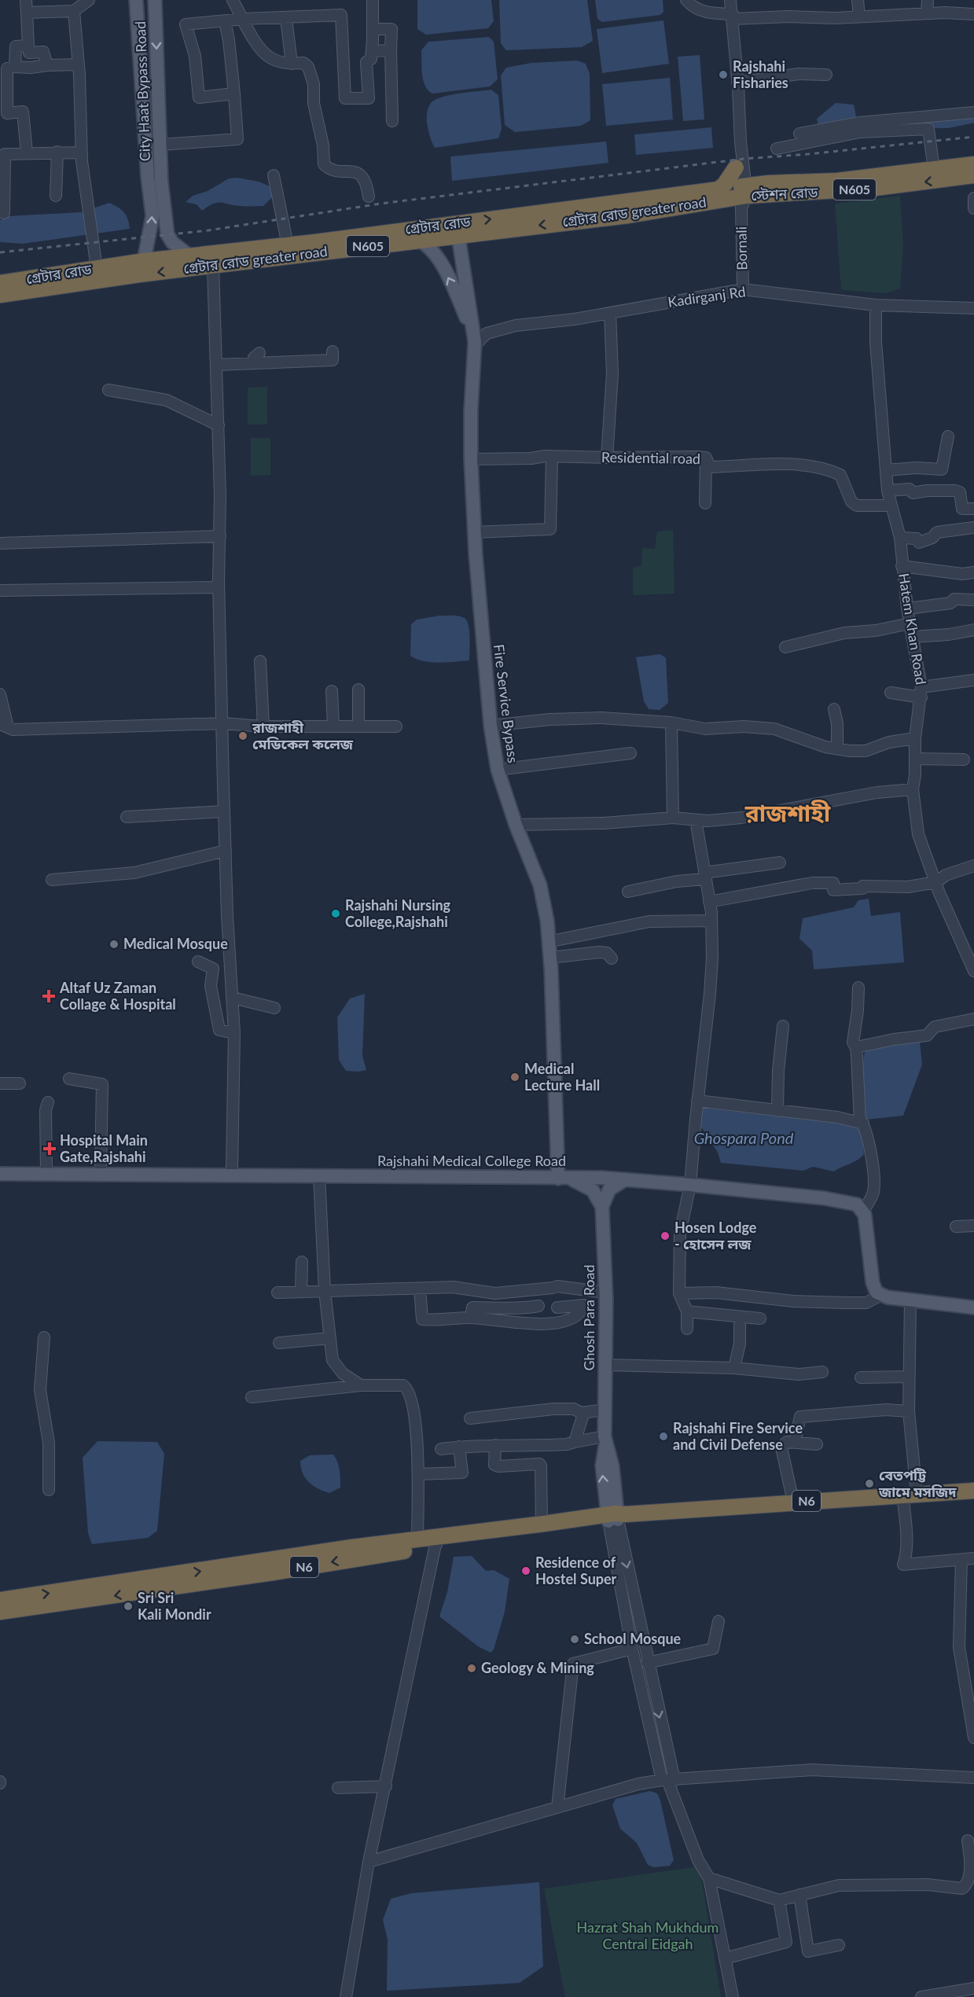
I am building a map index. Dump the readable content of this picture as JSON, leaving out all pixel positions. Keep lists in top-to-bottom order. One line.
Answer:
{"streets":{"highway":["N605","স্টেশন রোড","গ্রেটার রোড greater road","গ্রেটার রোড","N6"],"main road":["City Haat Bypass Road","Fire Service Bypass","Rajshahi Medical College Road","Ghosh Para Road"],"street":["Bornali","Kadirganj Rd","Residential road","Hatem Khan Road"]},"crossings":[["City Haat Bypass Road","গ্রেটার রোড"],["স্টেশন রোড","গ্রেটার রোড greater road"],["স্টেশন রোড","গ্রেটার রোড"],["স্টেশন রোড","Bornali"],["গ্রেটার রোড greater road","গ্রেটার রোড"],["গ্রেটার রোড greater road","Bornali"],["গ্রেটার রোড greater road","Fire Service Bypass"],["গ্রেটার রোড","Bornali"],["Bornali","Kadirganj Rd"],["Kadirganj Rd","Hatem Khan Road"],["Kadirganj Rd","Fire Service Bypass"],["Residential road","Hatem Khan Road"],["Residential road","Fire Service Bypass"],["Fire Service Bypass","Rajshahi Medical College Road"],["Fire Service Bypass","Ghosh Para Road"],["Rajshahi Medical College Road","Ghosh Para Road"],["Ghosh Para Road","N6"]],"one_way":["গ্রেটার রোড greater road","গ্রেটার রোড"],"districts":["রাজশাহী"],"water":["Ghospara Pond"],"parks":["Hazrat Shah Mukhdum Central Eidgah"],"places":{"other":["Rajshahi Fisharies","রাজশাহী মেডিকেল কলেজ","Rajshahi Nursing College,Rajshahi","Medical Mosque","Medical Lecture Hall","Hosen Lodge - হোসেন লজ","Rajshahi Fire Service and Civil Defense","বেতপট্টি জামে মসজিদ","Residence of Hostel Super","Sri Sri Kali Mondir","School Mosque","Geology & Mining"],"health":["Altaf Uz Zaman Collage & Hospital","Hospital Main Gate,Rajshahi"]}}
